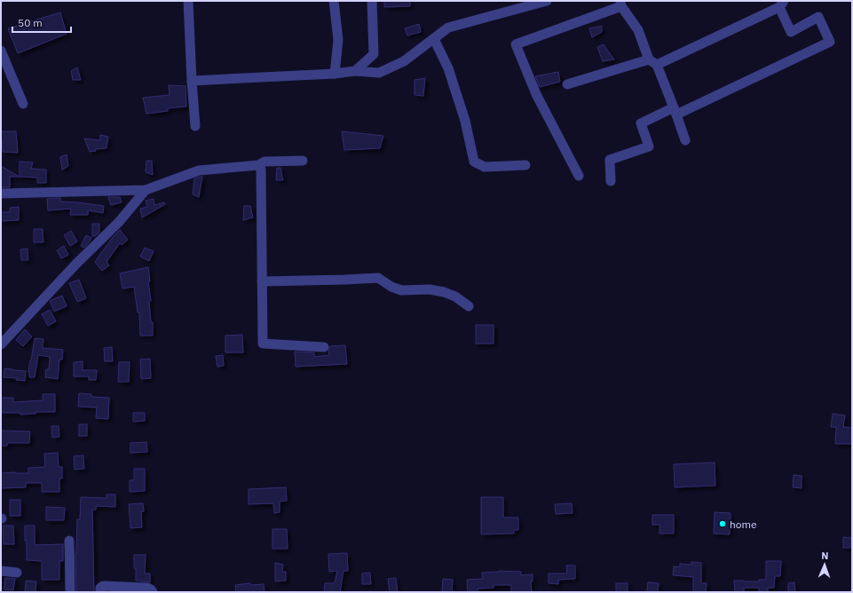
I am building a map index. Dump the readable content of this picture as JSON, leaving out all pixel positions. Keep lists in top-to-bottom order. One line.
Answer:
{"places":["home"],"scale_bar":"50 m","north":"top"}
